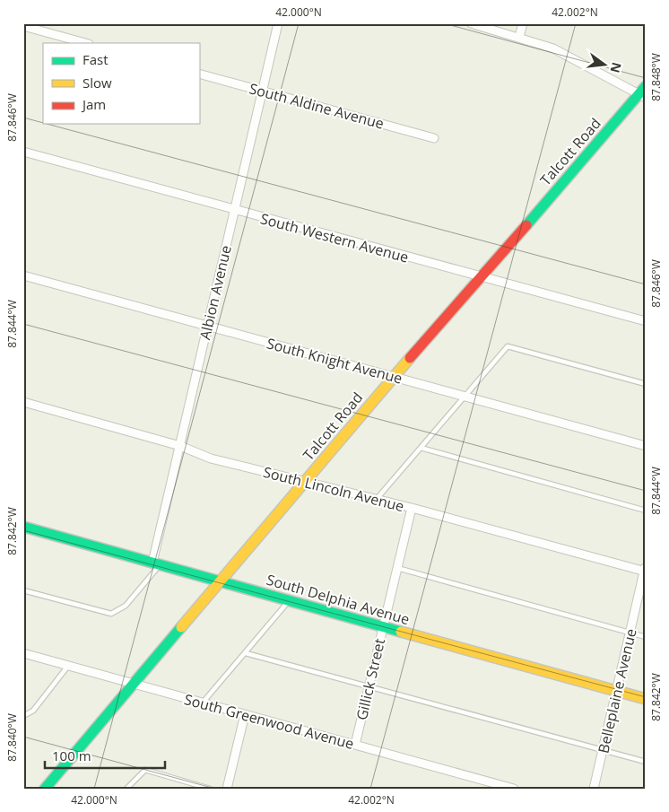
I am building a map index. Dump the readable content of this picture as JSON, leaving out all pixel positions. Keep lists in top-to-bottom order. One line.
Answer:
{"streets":{"street":["South Aldine Avenue","Talcott Road","South Western Avenue","Albion Avenue","South Knight Avenue","South Lincoln Avenue","South Delphia Avenue","Gillick Street","Belleplaine Avenue","South Greenwood Avenue"]},"crossings":[["South Aldine Avenue","Albion Avenue"],["Talcott Road","South Western Avenue"],["Talcott Road","South Knight Avenue"],["Talcott Road","South Lincoln Avenue"],["Talcott Road","South Delphia Avenue"],["Talcott Road","South Greenwood Avenue"],["South Western Avenue","Albion Avenue"],["Albion Avenue","South Knight Avenue"],["Albion Avenue","South Lincoln Avenue"],["Albion Avenue","South Delphia Avenue"],["South Lincoln Avenue","Gillick Street"],["South Lincoln Avenue","Belleplaine Avenue"],["South Delphia Avenue","Gillick Street"],["South Delphia Avenue","Belleplaine Avenue"],["Gillick Street","South Greenwood Avenue"]],"legend":["Fast","Slow","Jam"],"scale_bar":"100 m","north":"right","coordinates":["42.000°N","42.002°N","87.848°W","87.846°W","87.844°W","87.842°W","87.840°W"]}
